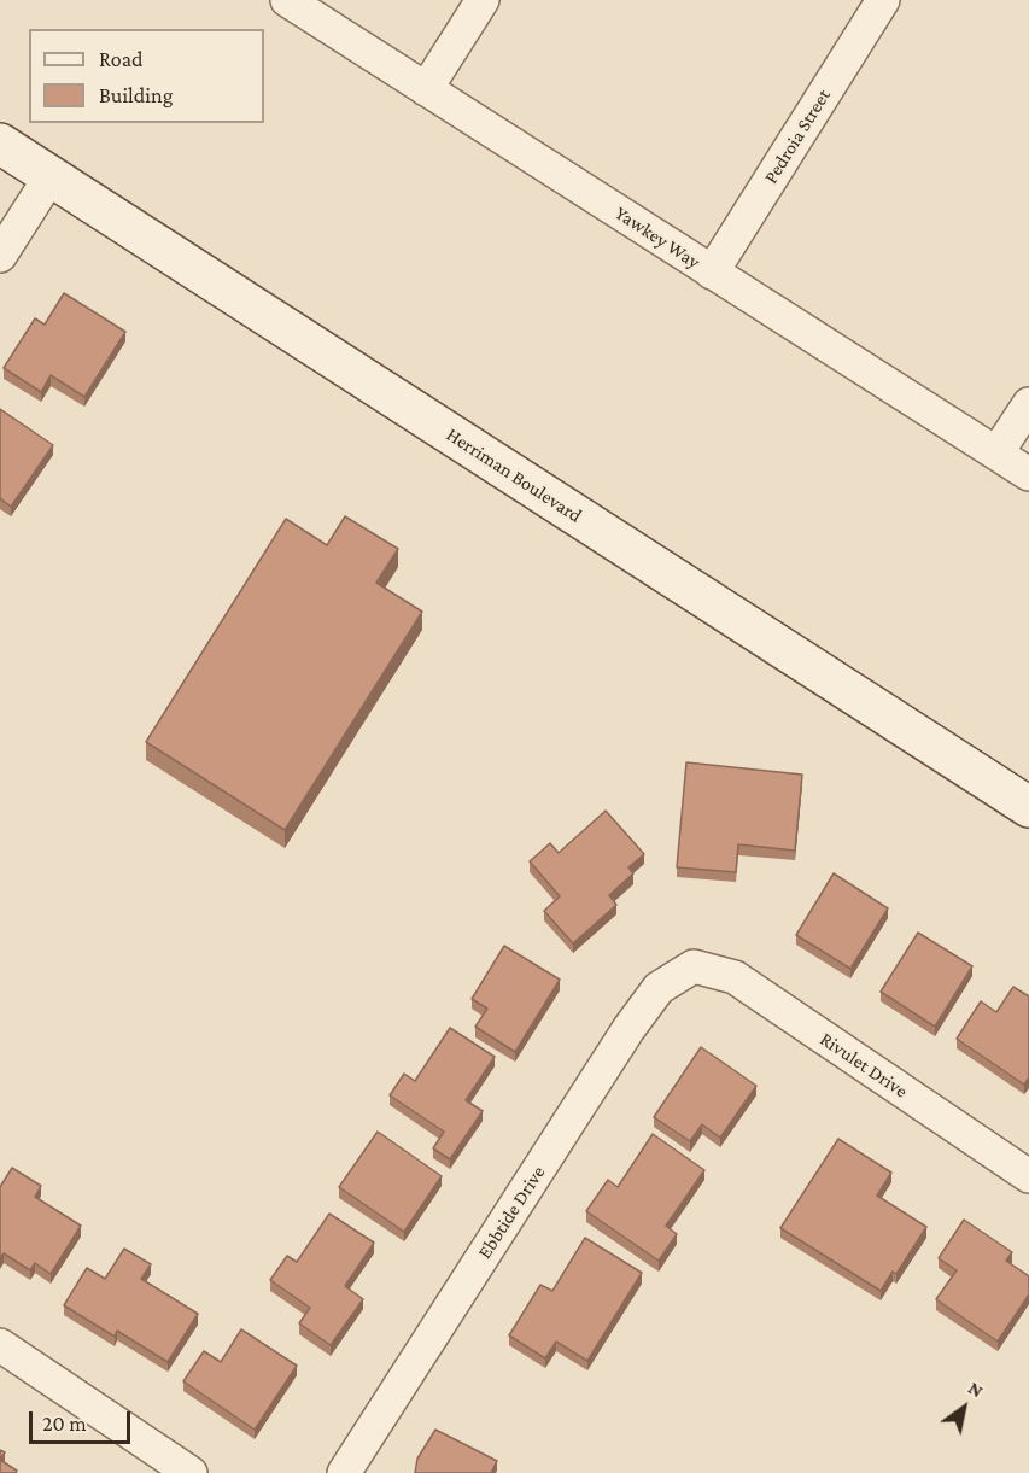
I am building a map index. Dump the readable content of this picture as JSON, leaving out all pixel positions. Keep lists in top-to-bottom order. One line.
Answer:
{"streets":{"street":["Pedroia Street","Yawkey Way","Herriman Boulevard","Rivulet Drive","Ebbtide Drive"]},"crossings":[["Pedroia Street","Yawkey Way"],["Rivulet Drive","Ebbtide Drive"]],"legend":["Road","Building"],"scale_bar":"20 m","north":"top right"}
